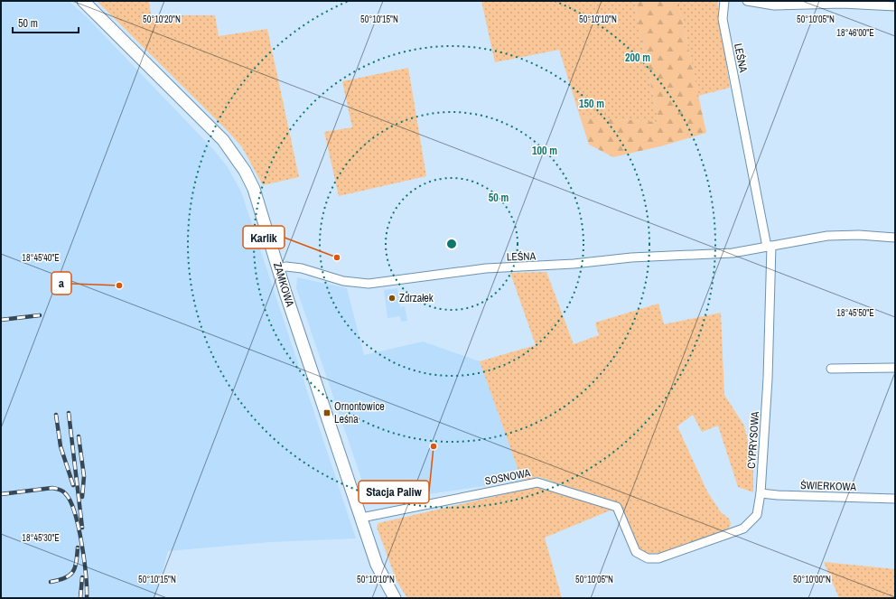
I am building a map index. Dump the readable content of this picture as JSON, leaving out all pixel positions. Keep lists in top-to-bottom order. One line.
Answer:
{"streets":{"street":["LEŚNA","ZAMKOWA","CYPRYSOWA","SOSNOWA","ŚWIERKOWA"]},"crossings":[["LEŚNA","ZAMKOWA"],["LEŚNA","CYPRYSOWA"],["ZAMKOWA","SOSNOWA"],["CYPRYSOWA","SOSNOWA"],["CYPRYSOWA","ŚWIERKOWA"]],"places":{"other":["Karlik","a","Zdrzałek","Stacja Paliw"],"transit":["Ornontowice Leśna"]},"scale_bar":"50 m","coordinates":["50°10'05\"N","50°10'20\"N","50°10'15\"N","50°10'10\"N","18°46'00\"E","18°45'40\"E","18°45'50\"E","18°45'30\"E","50°10'00\"N"],"rings":["200 m","150 m","100 m","50 m"]}
